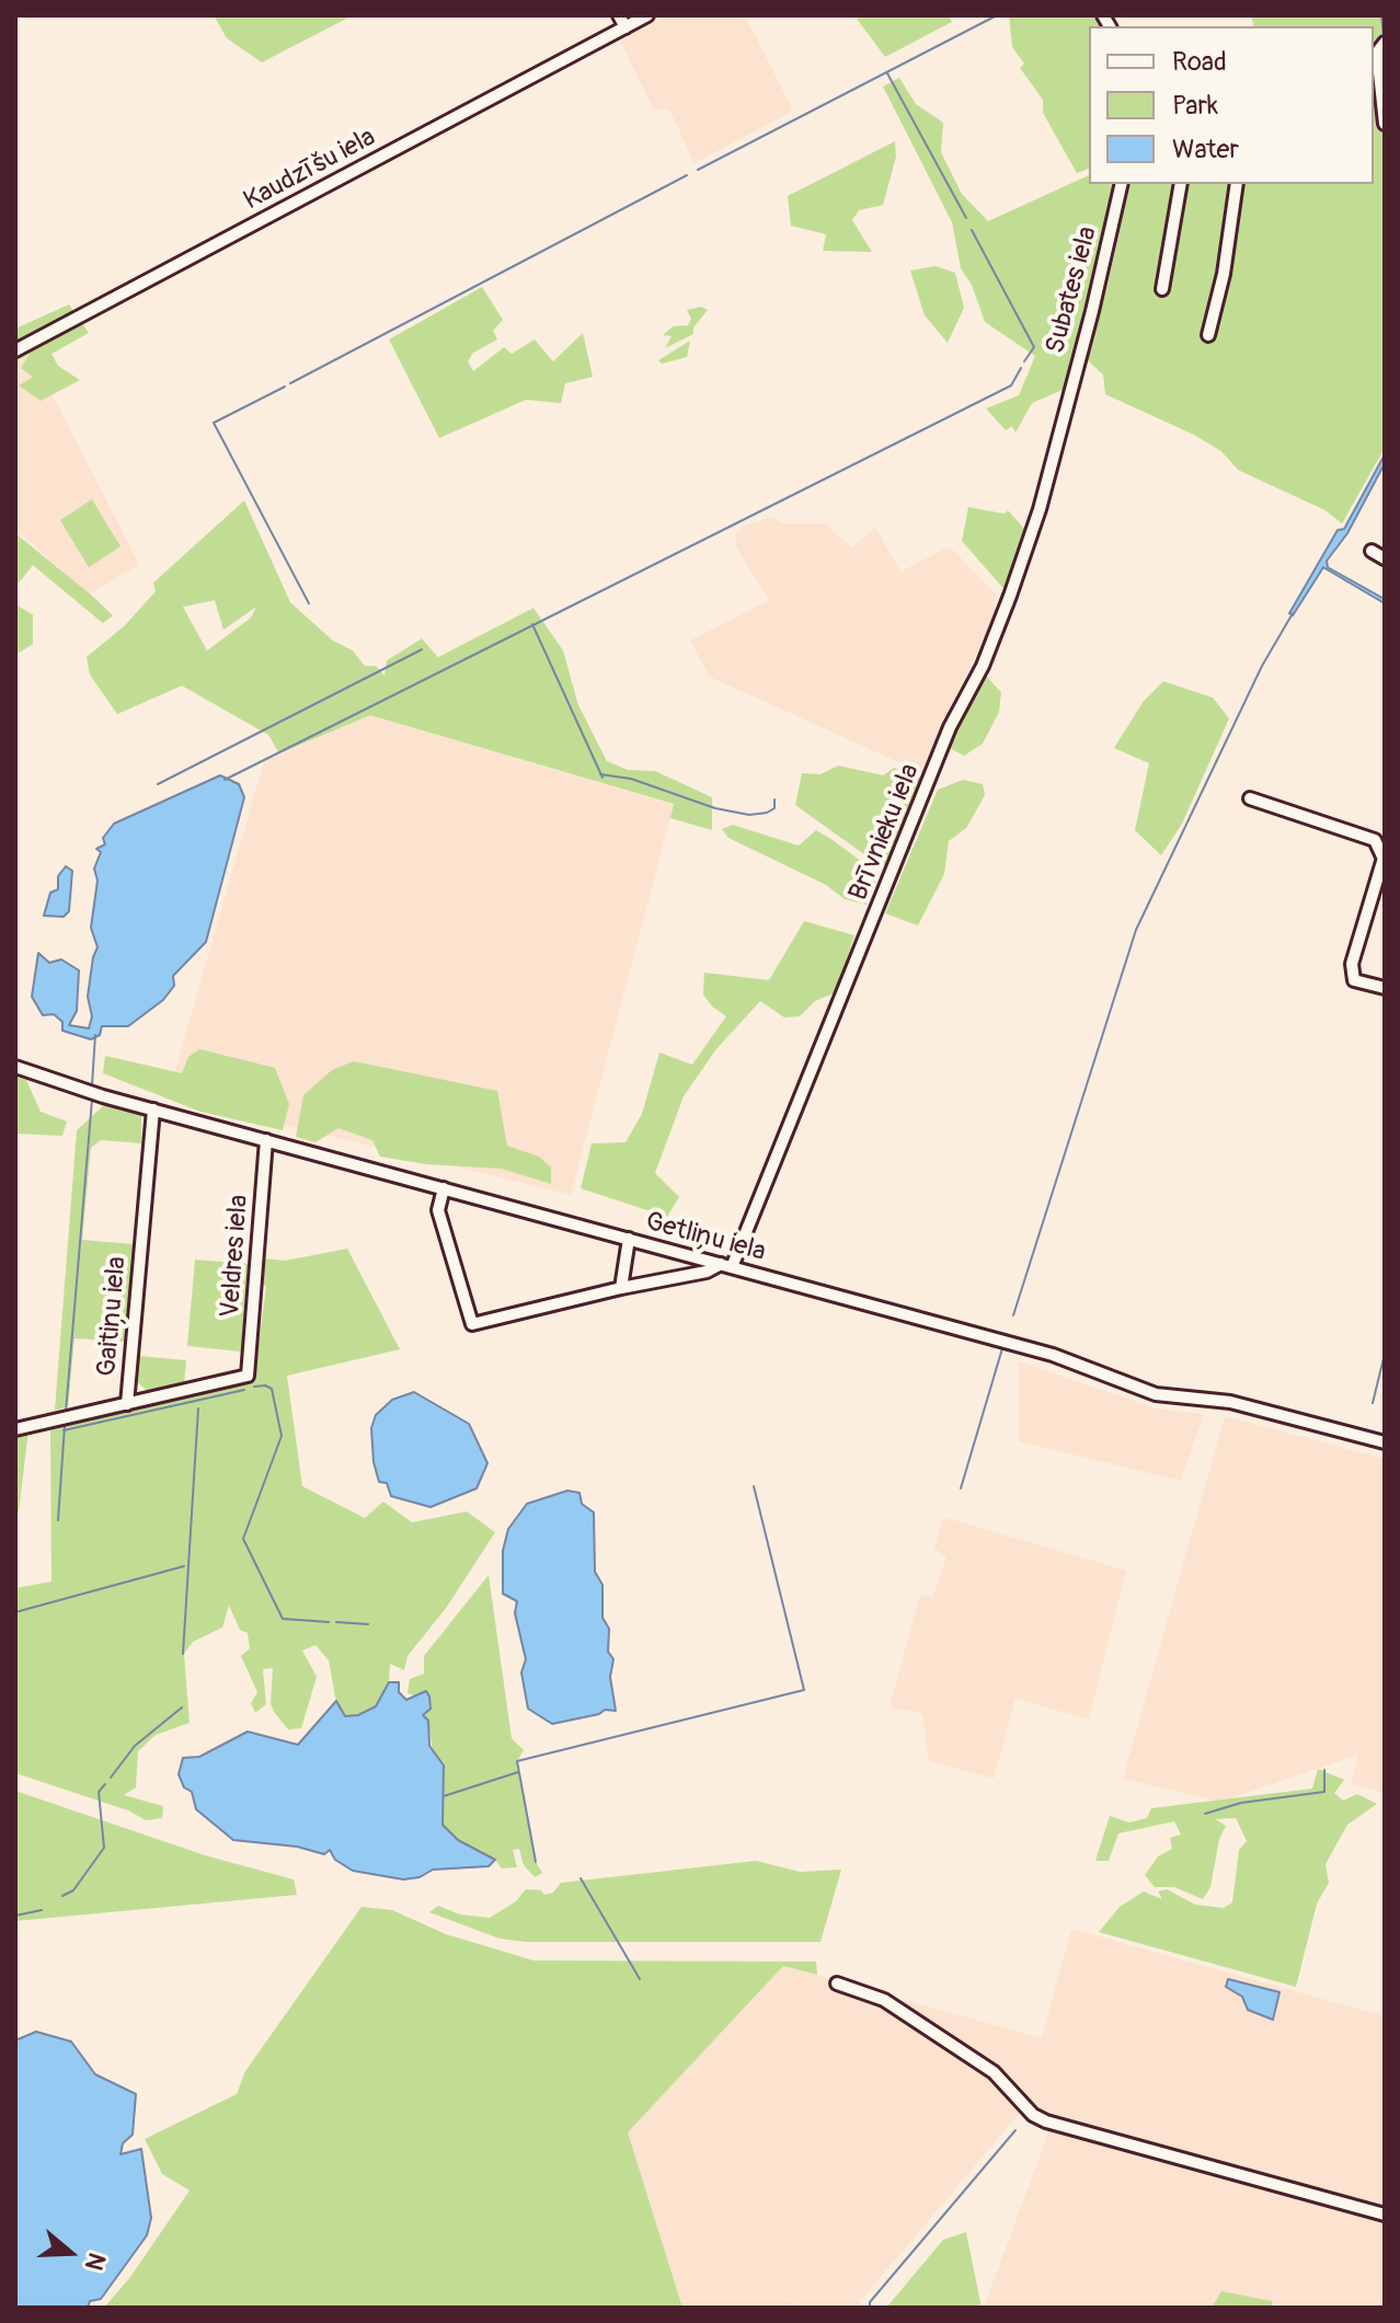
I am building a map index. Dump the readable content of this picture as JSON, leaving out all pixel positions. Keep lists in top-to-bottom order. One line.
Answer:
{"streets":{"street":["Kaudzīšu iela","Subates iela","Brīvnieku iela","Getliņu iela","Veldres iela","Gaitiņu iela"]},"crossings":[["Subates iela","Brīvnieku iela"],["Brīvnieku iela","Getliņu iela"],["Getliņu iela","Veldres iela"],["Getliņu iela","Gaitiņu iela"],["Veldres iela","Gaitiņu iela"]],"legend":["Road","Park","Water"],"north":"right"}
